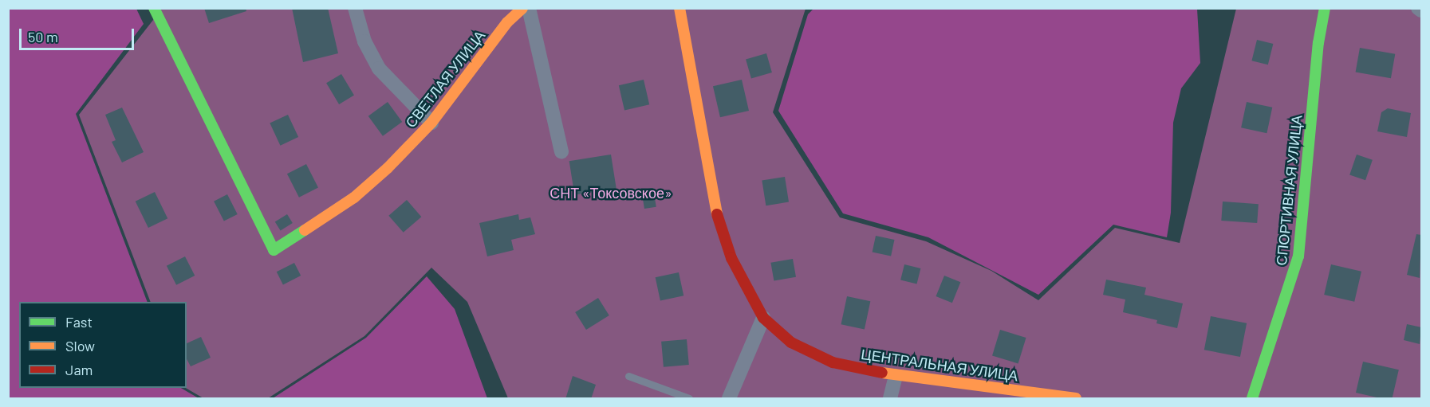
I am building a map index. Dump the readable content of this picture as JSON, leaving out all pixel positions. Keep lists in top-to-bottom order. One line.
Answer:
{"streets":{"street":["СВЕТЛАЯ УЛИЦА","СПОРТИВНАЯ УЛИЦА","ЦЕНТРАЛЬНАЯ УЛИЦА"]},"parks":["СНТ «Токсовское»"],"legend":["Fast","Slow","Jam"],"scale_bar":"50 m"}
